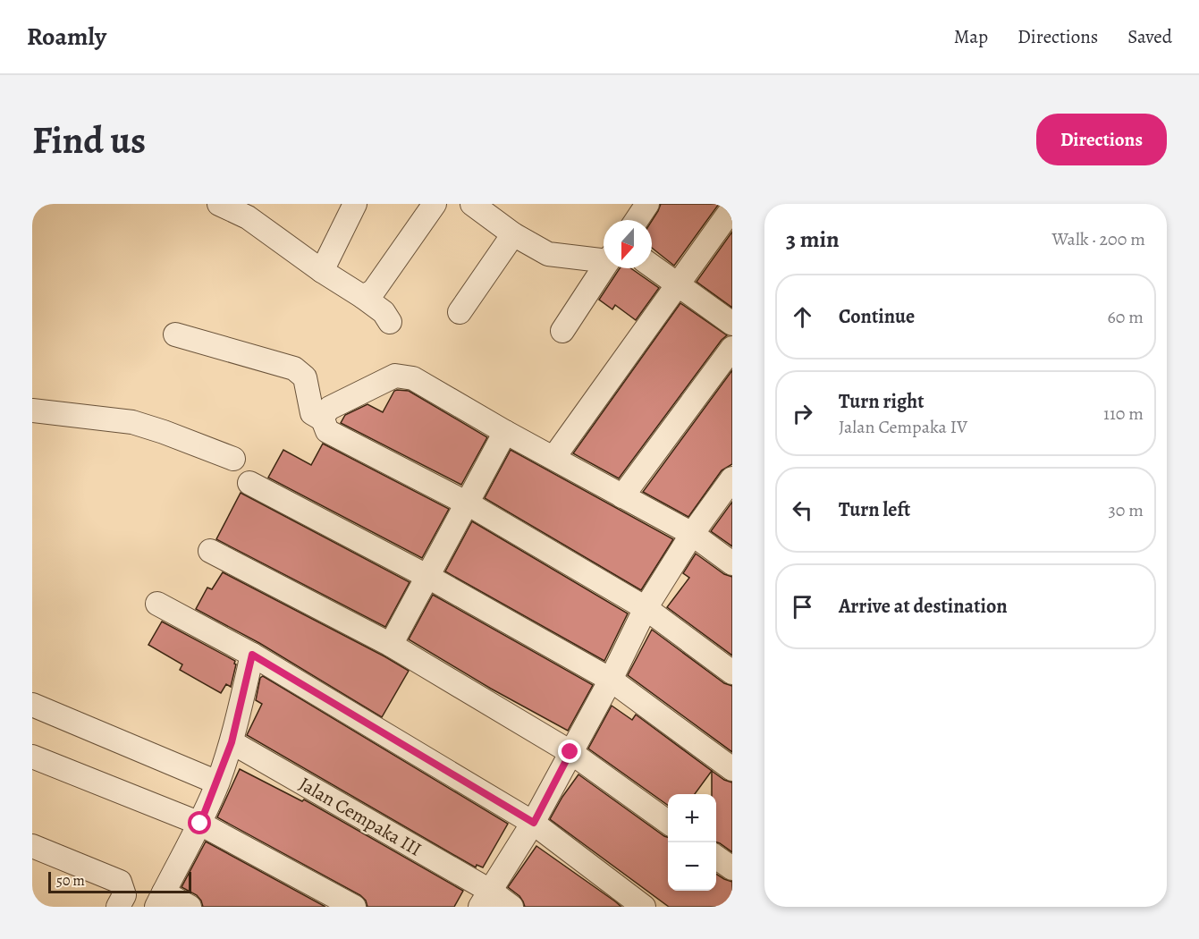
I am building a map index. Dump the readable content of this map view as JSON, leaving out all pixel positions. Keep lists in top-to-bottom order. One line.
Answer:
{"streets":{"street":["Jalan Cempaka III"]},"scale_bar":"50 m","north":"bottom","page":{"header":"Roamly","nav":["Map","Directions","Saved"],"buttons":"Directions","title":"Find us","heading":["3 min","Walk · 200 m"],"list":[["Continue","60 m"],["Turn right","Jalan Cempaka IV","110 m"],["Turn left","30 m"],"Arrive at destination"],"map_buttons":["+","−"],"scale":"50 m"}}
